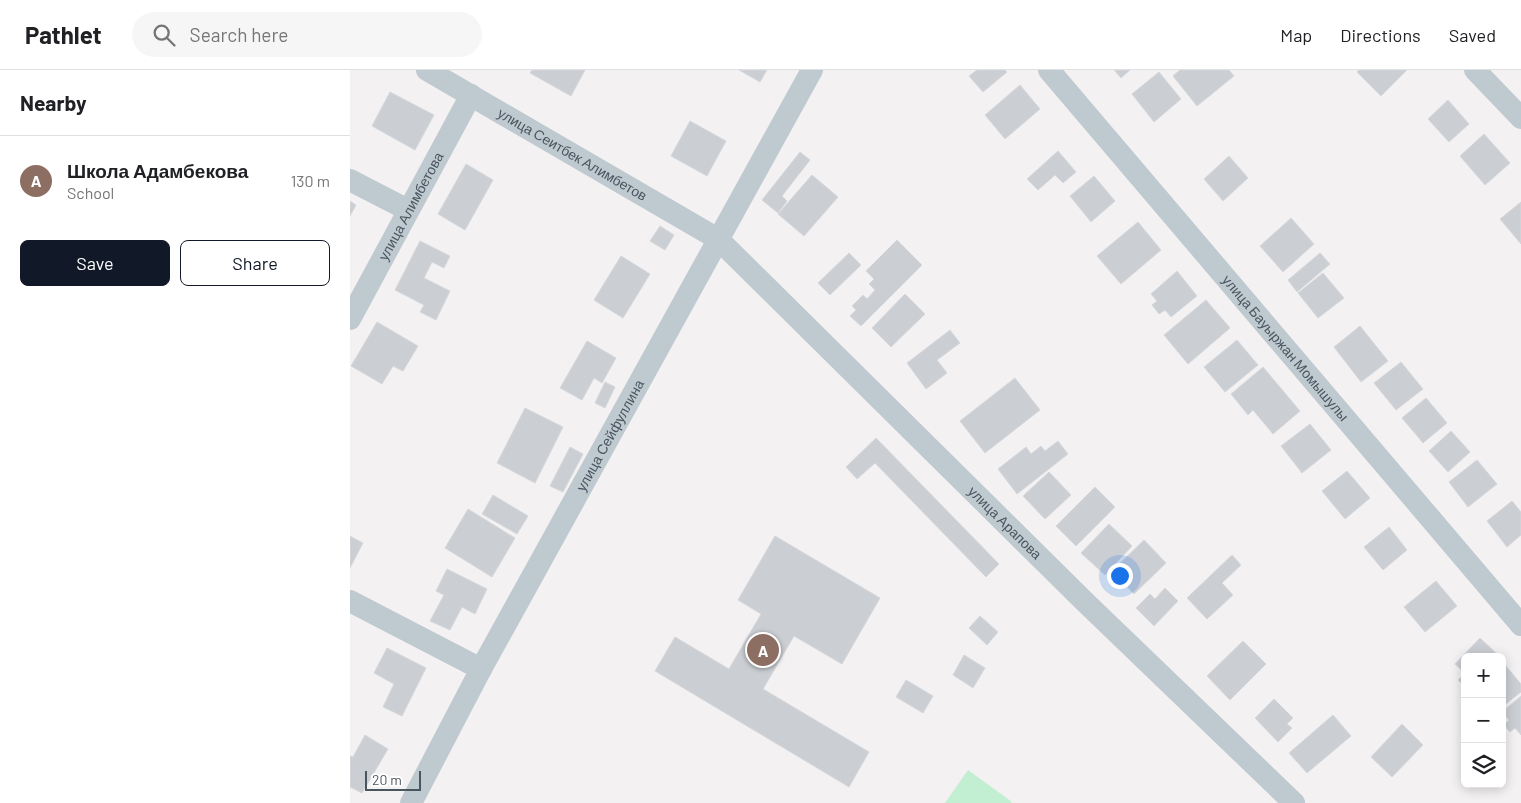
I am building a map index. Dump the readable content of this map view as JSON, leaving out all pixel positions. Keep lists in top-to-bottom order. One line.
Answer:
{"streets":{"street":["улица Сеитбек Алимбетов","улица Алимбетова","улица Бауыржан Момышулы","улица Сейфуллина","улица Арапова"]},"crossings":[["улица Сеитбек Алимбетов","улица Алимбетова"],["улица Сеитбек Алимбетов","улица Сейфуллина"],["улица Сеитбек Алимбетов","улица Арапова"],["улица Сейфуллина","улица Арапова"]],"scale_bar":"20 m","page":{"header":"Pathlet","search":"Search here","nav":["Map","Directions","Saved"],"heading":"Nearby","list":[{"mark":"A","name":"Школа Адамбекова","note":"School","value":"130 m"}],"buttons":["Save","Share"],"pins":"A","map_buttons":["+","−"],"scale":"20 m"}}
